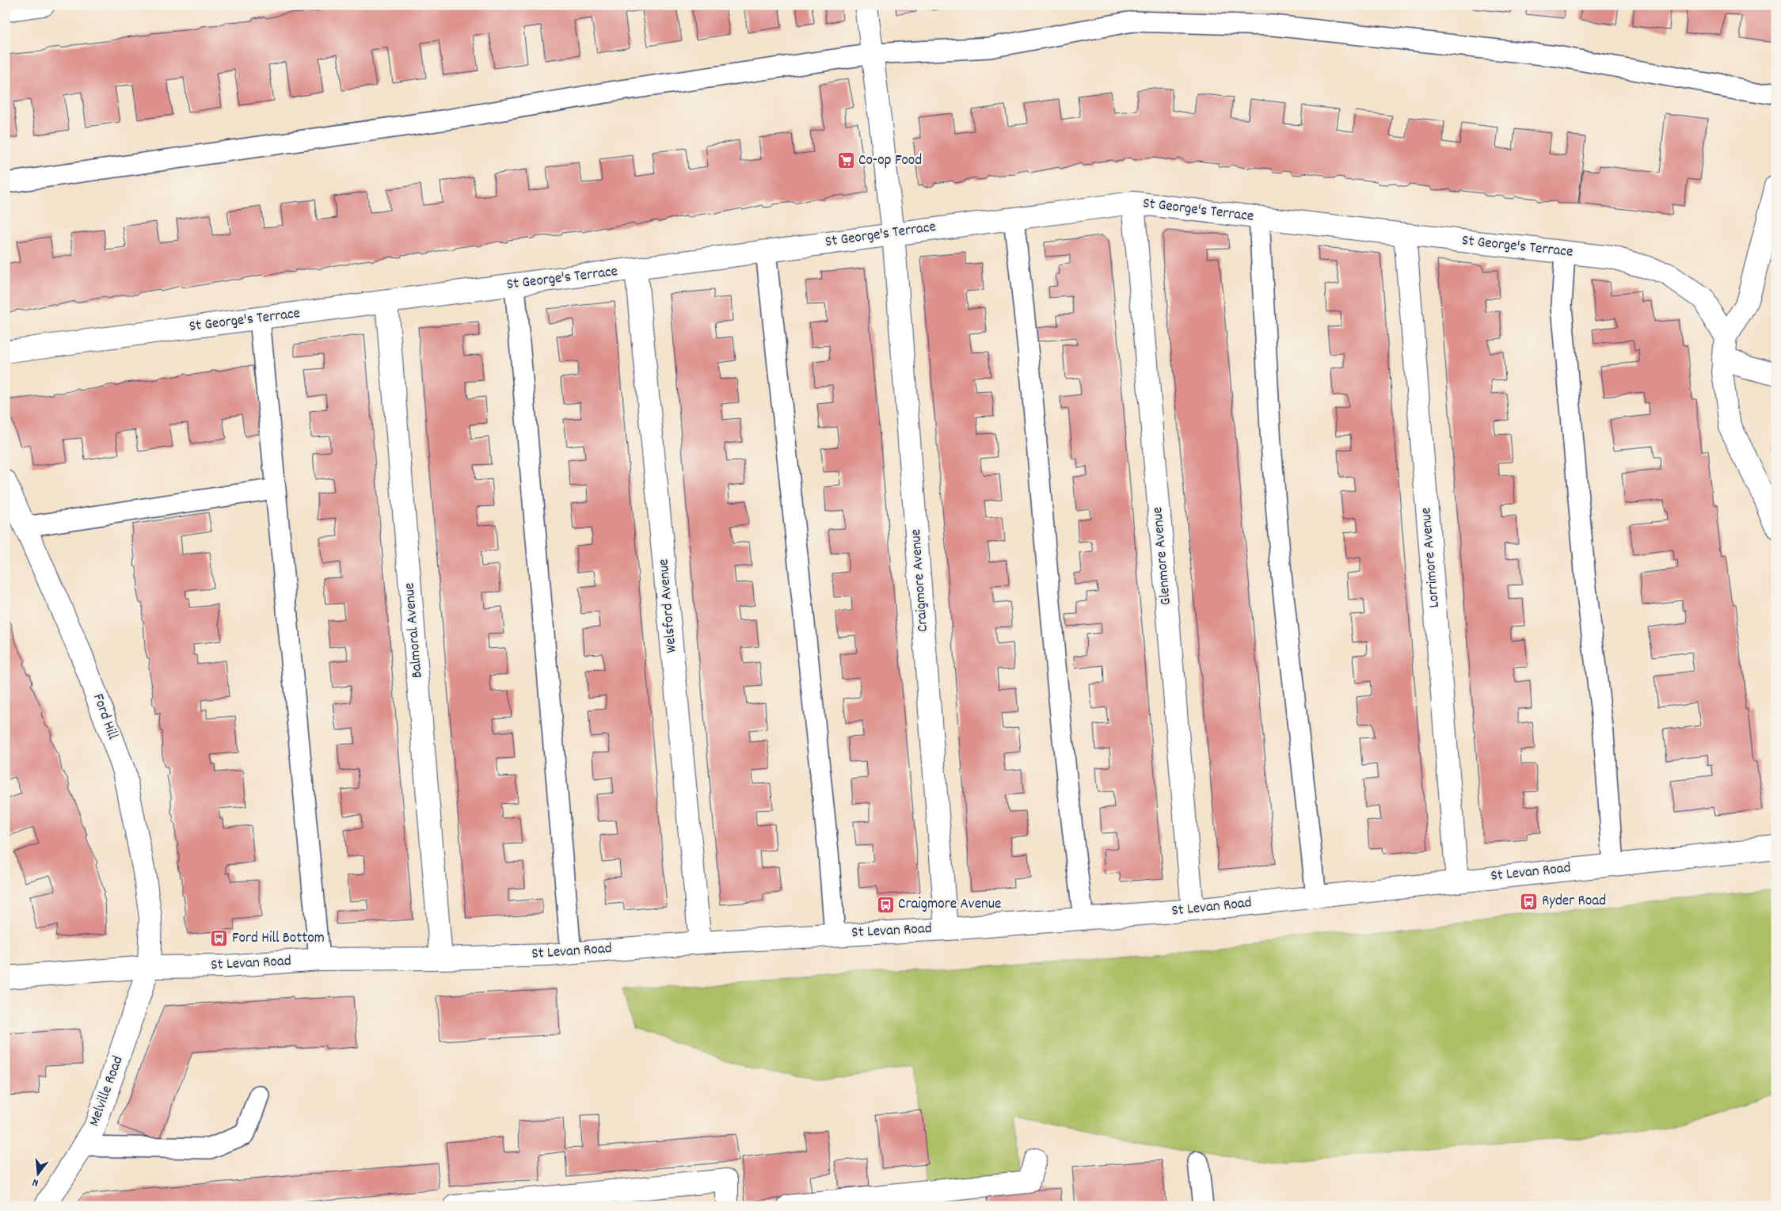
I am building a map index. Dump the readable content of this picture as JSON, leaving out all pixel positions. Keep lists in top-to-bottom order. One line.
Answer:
{"streets":{"street":["St George's Terrace","Glenmore Avenue","Lorrimore Avenue","Craigmore Avenue","Welsford Avenue","Balmoral Avenue","Ford Hill","St Levan Road","Melville Road"]},"crossings":[["St George's Terrace","Glenmore Avenue"],["St George's Terrace","Lorrimore Avenue"],["St George's Terrace","Craigmore Avenue"],["St George's Terrace","Welsford Avenue"],["St George's Terrace","Balmoral Avenue"],["Glenmore Avenue","St Levan Road"],["Lorrimore Avenue","St Levan Road"],["Craigmore Avenue","St Levan Road"],["Welsford Avenue","St Levan Road"],["Balmoral Avenue","St Levan Road"],["Ford Hill","St Levan Road"],["Ford Hill","Melville Road"],["St Levan Road","Melville Road"]],"places":{"supermarket":["Co-op Food"],"bus stop":["Ryder Road","Craigmore Avenue","Ford Hill Bottom"]},"north":"bottom"}
